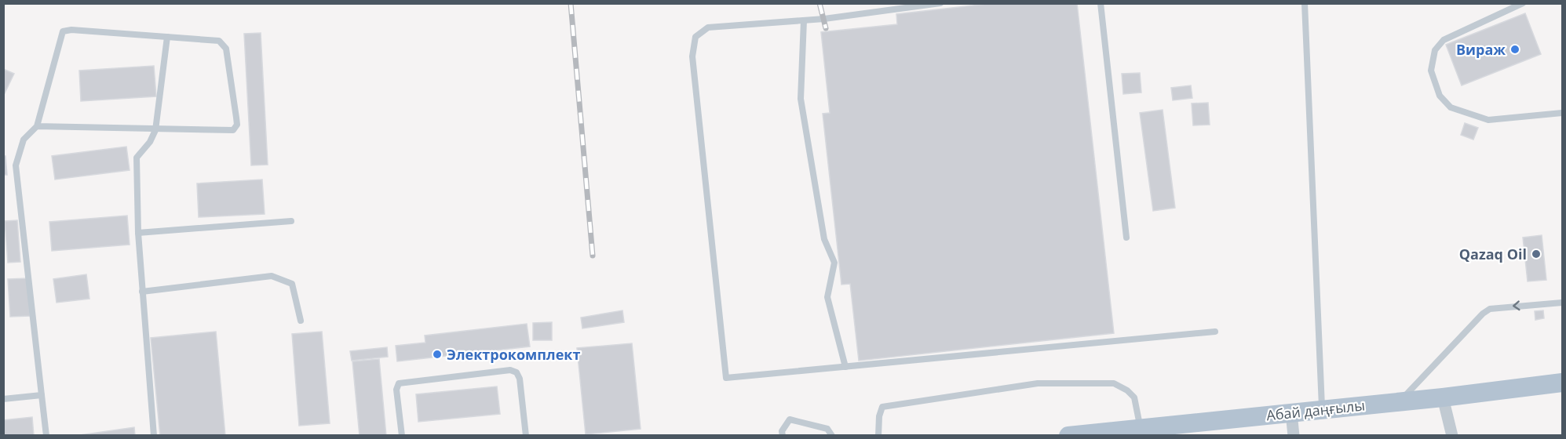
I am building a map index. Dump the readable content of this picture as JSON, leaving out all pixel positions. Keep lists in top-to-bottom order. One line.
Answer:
{"streets":{"main road":["Абай даңғылы"]},"places":["Вираж","Qazaq Oil","Электрокомплект"]}
